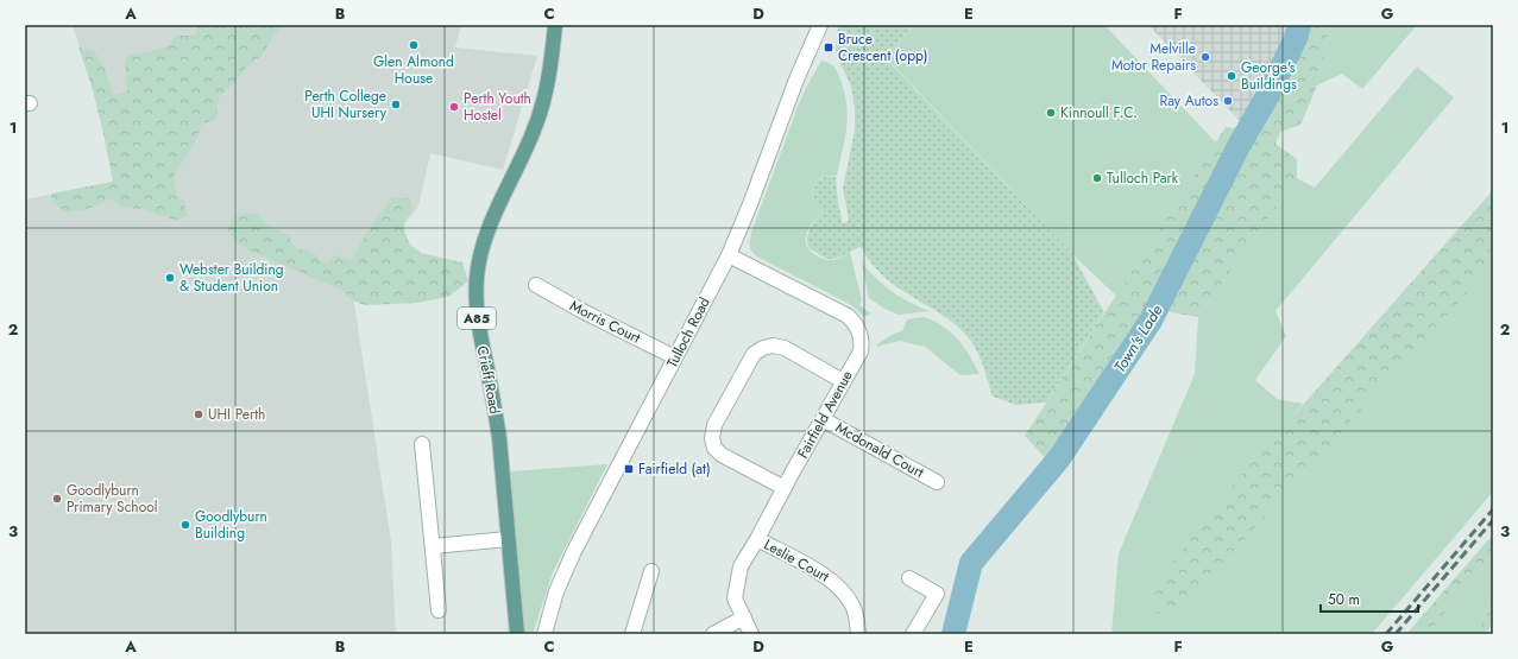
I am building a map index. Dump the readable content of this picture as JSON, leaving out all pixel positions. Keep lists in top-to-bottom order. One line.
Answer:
{"streets":{"main road":["A85","Crieff Road"],"street":["Morris Court","Tulloch Road","Fairfield Avenue","Mcdonald Court","Leslie Court"]},"crossings":[["Morris Court","Tulloch Road"],["Tulloch Road","Fairfield Avenue"],["Fairfield Avenue","Mcdonald Court"],["Fairfield Avenue","Leslie Court"]],"water":["Town's Lade"],"places":{"other":["Glen Almond House","Melville Motor Repairs","George's Buildings","Ray Autos","Perth College UHI Nursery","Perth Youth Hostel","Kinnoull F.C.","Tulloch Park","Webster Building & Student Union","UHI Perth","Goodlyburn Primary School","Goodlyburn Building"],"transit":["Bruce Crescent (opp)","Fairfield (at)"]},"scale_bar":"50 m","grid":{"columns":["A","B","C","D","E","F","G"],"rows":["1","2","3"]}}
